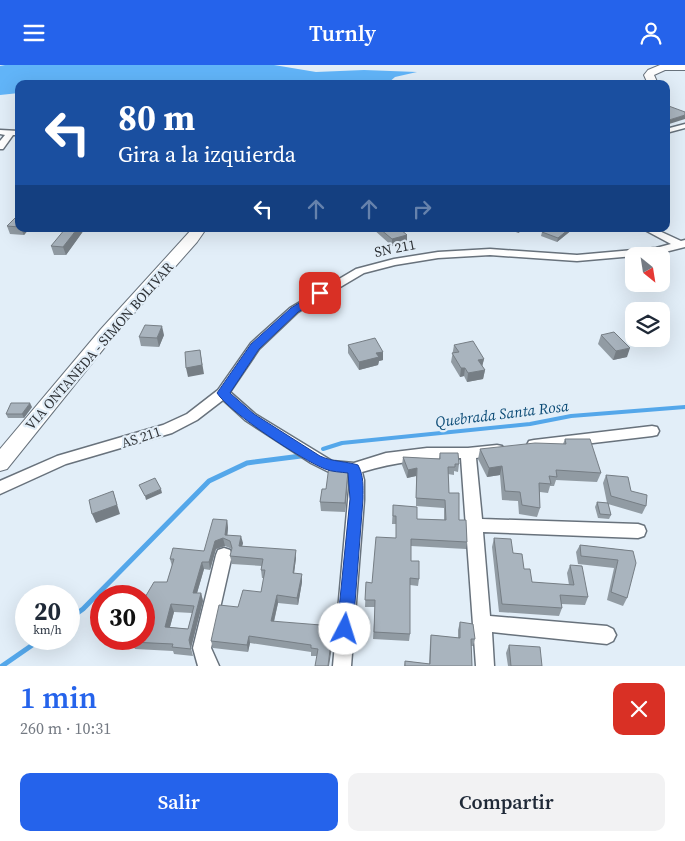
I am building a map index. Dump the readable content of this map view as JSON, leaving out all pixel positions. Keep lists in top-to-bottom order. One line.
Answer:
{"streets":{"street":["SN 211","VIA ONTANEDA - SIMON BOLIVAR","AS 211"]},"crossings":[["SN 211","AS 211"]],"water":["Quebrada Santa Rosa"],"north":"bottom right","page":{"header":"Turnly","turn":["80 m","Gira a la izquierda"],"speed":"20 km/h","limit":"30","heading":["1 min","260 m · 10:31"],"buttons":["Salir","Compartir"]}}
